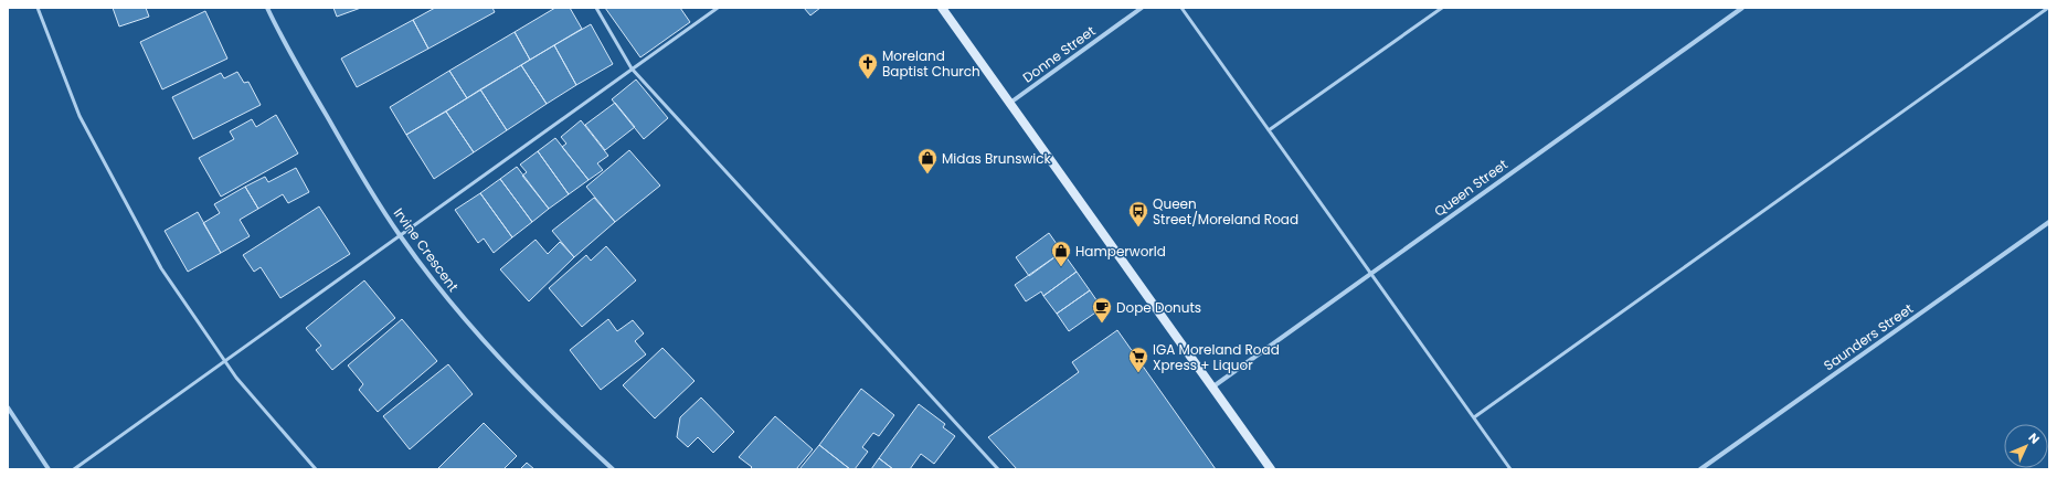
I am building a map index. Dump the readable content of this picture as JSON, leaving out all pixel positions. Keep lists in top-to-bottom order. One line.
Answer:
{"streets":{"street":["Donne Street","Queen Street","Irvine Crescent","Saunders Street"]},"places":{"church":["Moreland Baptist Church"],"shop":["Midas Brunswick","Hamperworld"],"bus stop":["Queen Street/Moreland Road"],"cafe":["Dope Donuts"],"supermarket":["IGA Moreland Road Xpress + Liquor"]},"north":"top right"}
